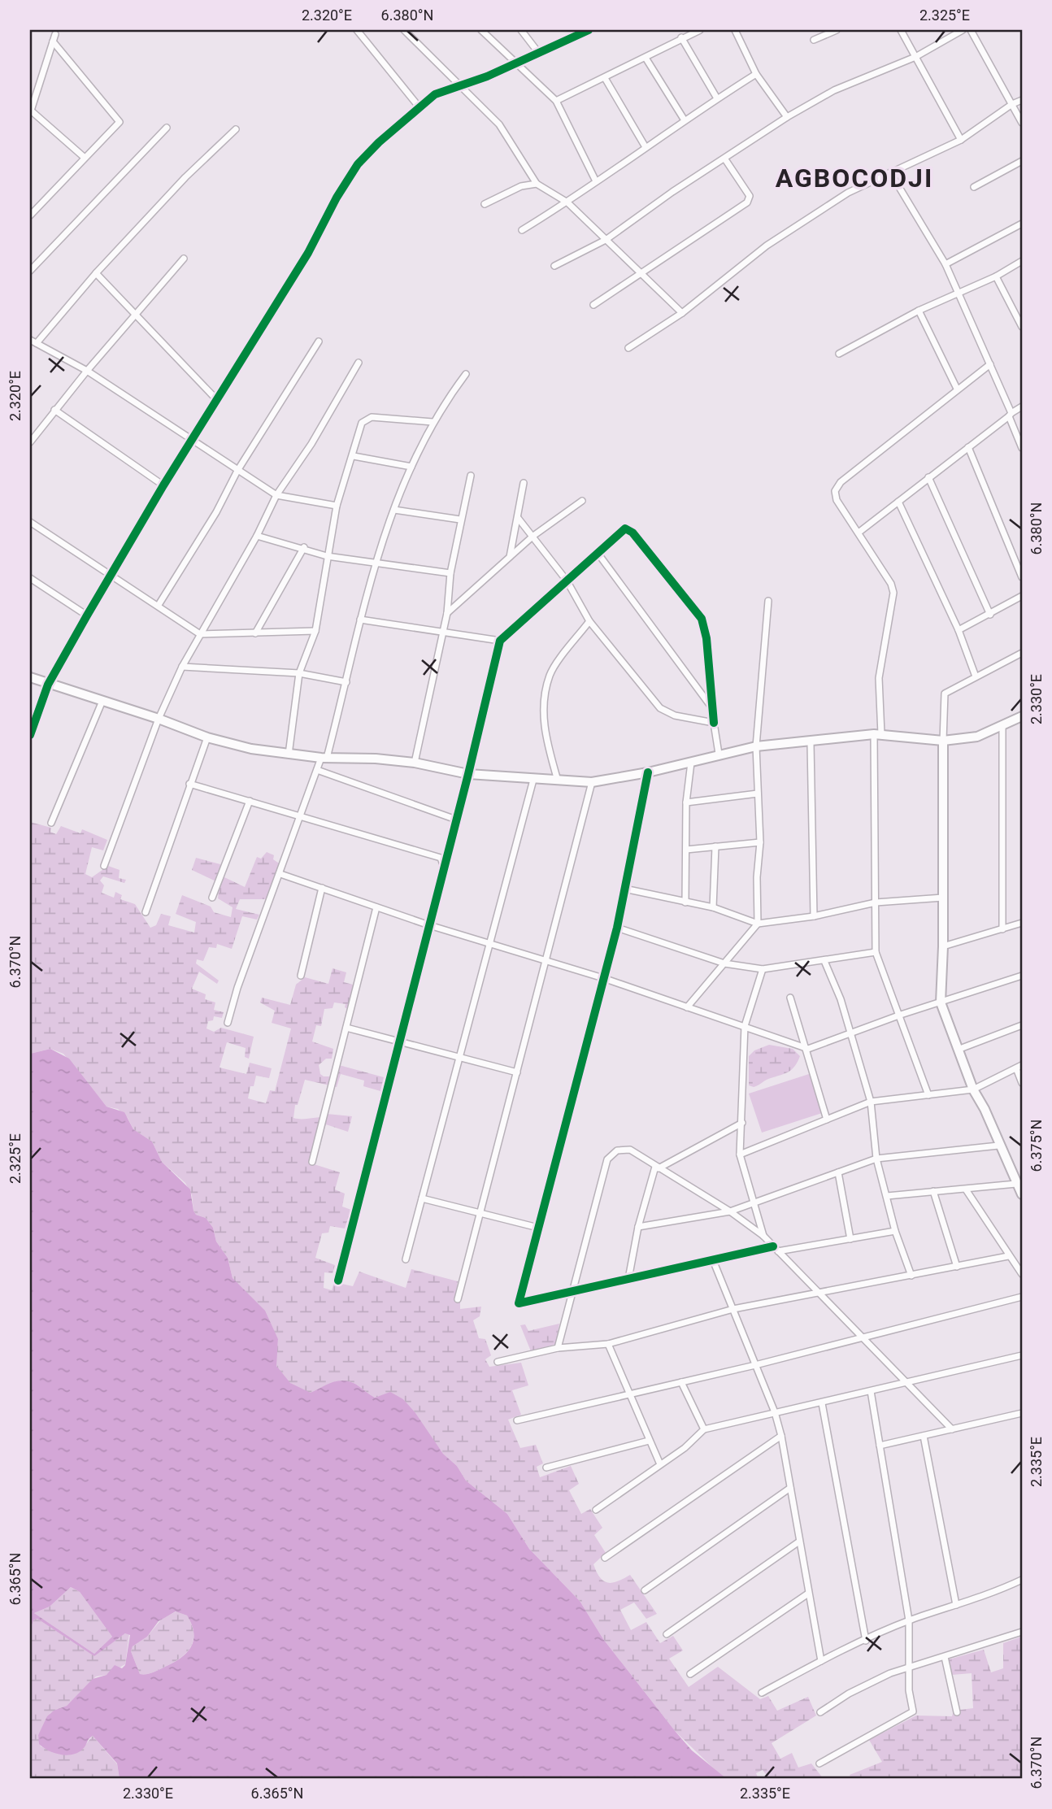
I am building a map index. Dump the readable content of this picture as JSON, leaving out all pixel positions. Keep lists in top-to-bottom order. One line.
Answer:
{"districts":["AGBOCODJI"],"coordinates":["2.320°E","6.380°N","2.325°E","2.330°E","6.370°N","6.375°N","2.335°E","6.365°N"]}
